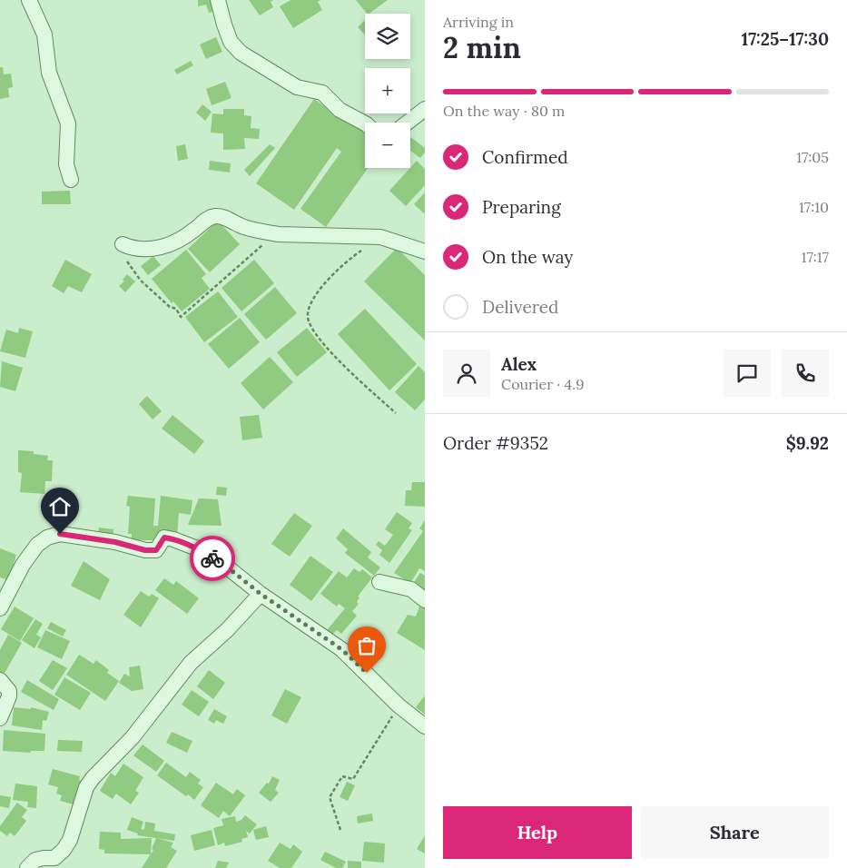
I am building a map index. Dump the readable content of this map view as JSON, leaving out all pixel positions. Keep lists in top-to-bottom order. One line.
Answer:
{"page":{"heading":["2 min","Arriving in","17:25–17:30"],"panel":["Alex","Courier · 4.9","Order #9352","$9.92"],"map_buttons":["+","−"],"bar":"On the way · 80 m","list":[["Confirmed","17:05"],["Preparing","17:10"],["On the way","17:17"],"Delivered"],"buttons":["Help","Share"]}}
